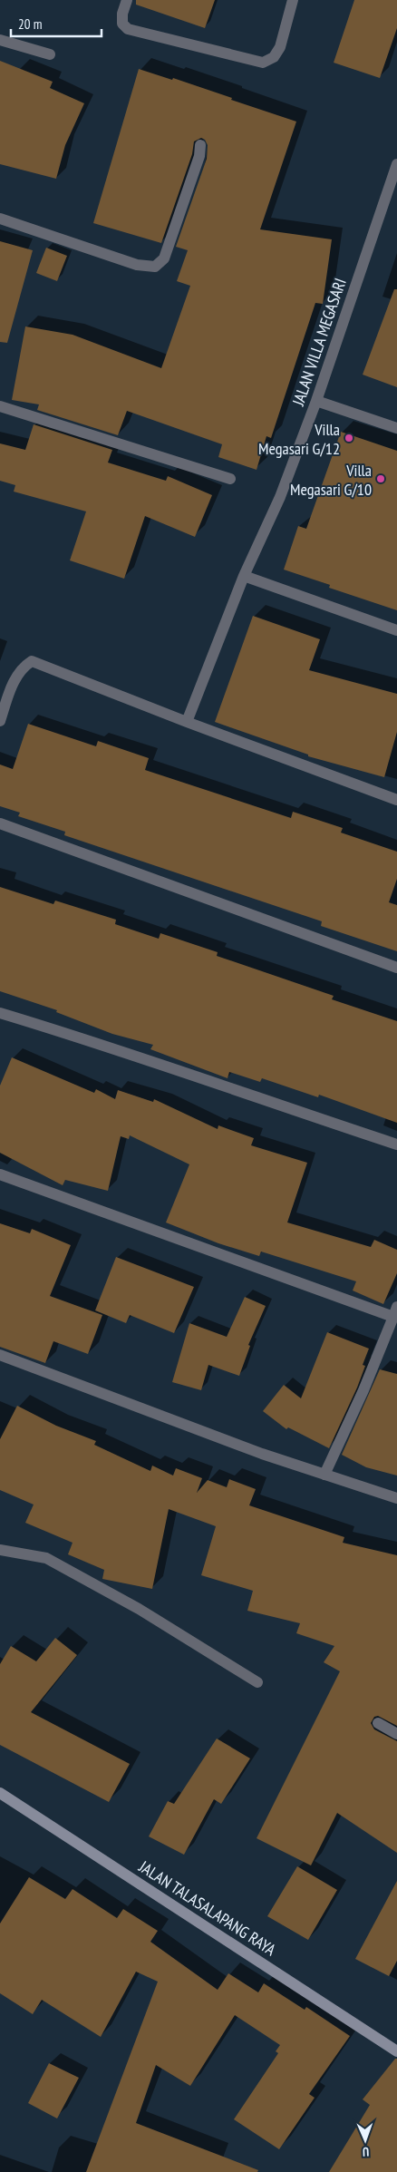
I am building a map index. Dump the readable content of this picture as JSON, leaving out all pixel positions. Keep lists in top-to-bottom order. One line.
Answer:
{"streets":{"street":["JALAN VILLA MEGASARI","JALAN TALASALAPANG RAYA"]},"places":["Villa Megasari G/12","Villa Megasari G/10"],"scale_bar":"20 m","north":"bottom"}
